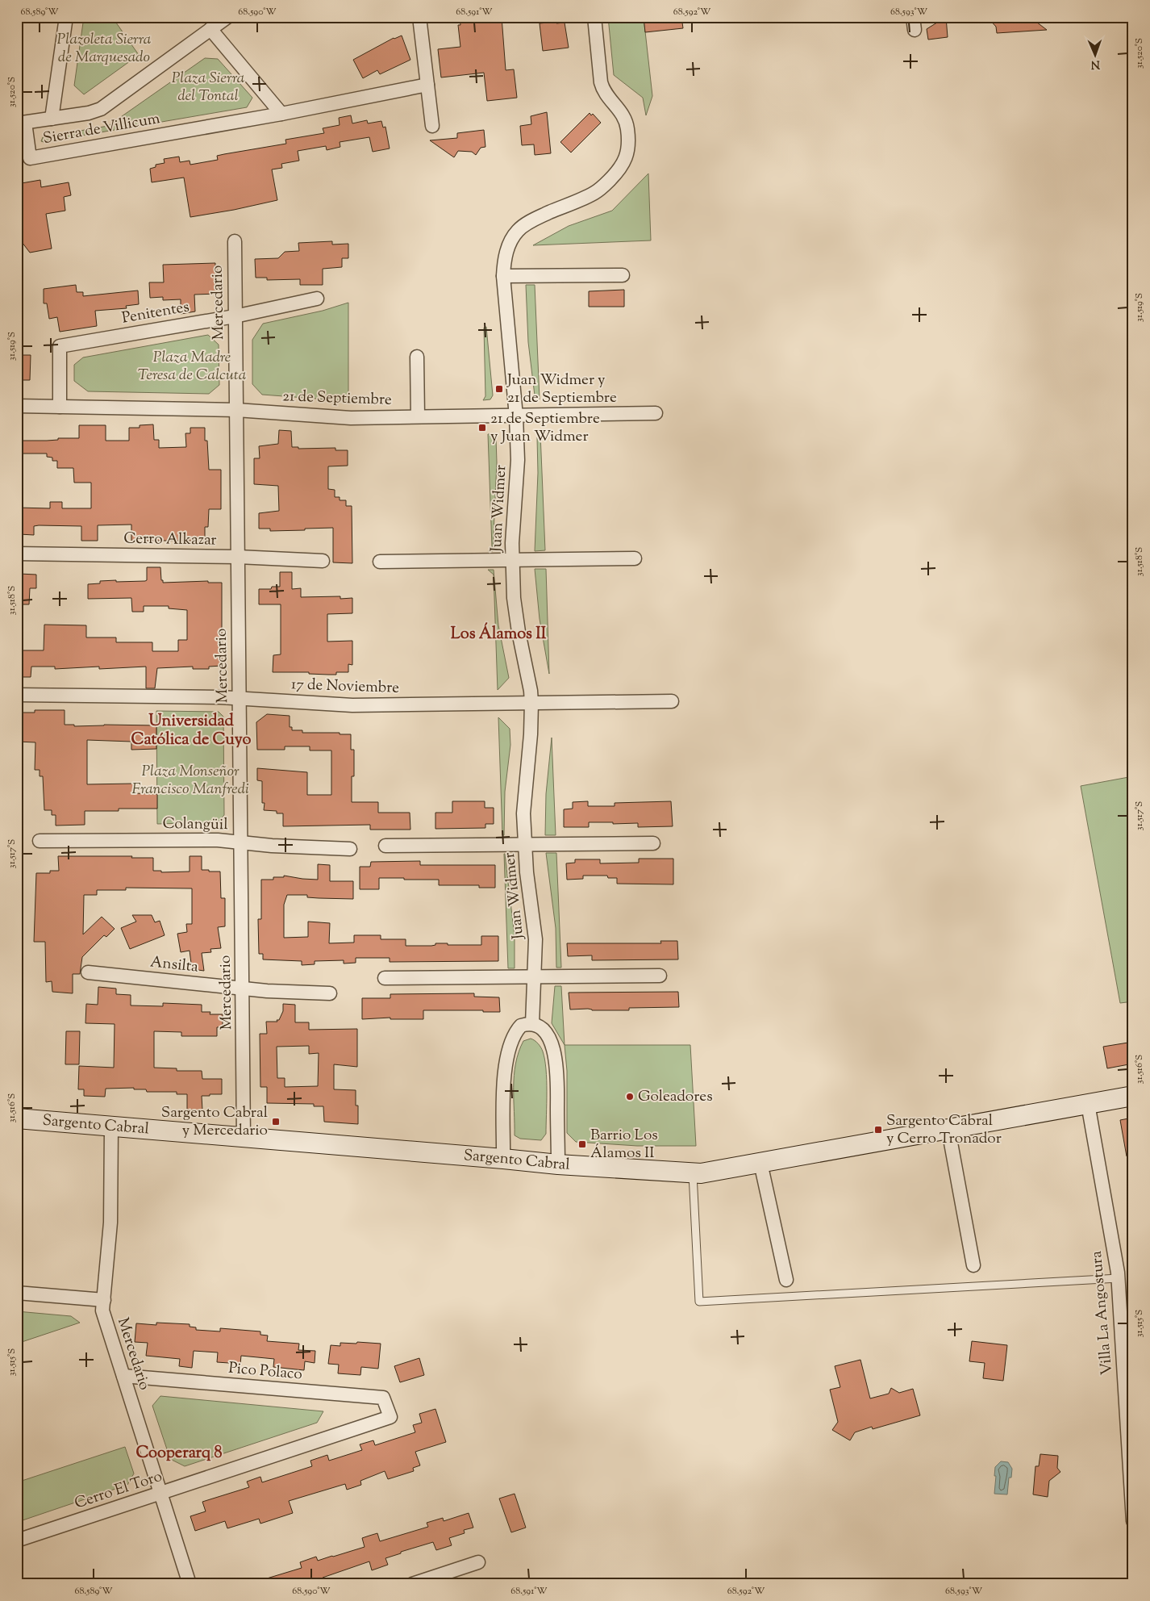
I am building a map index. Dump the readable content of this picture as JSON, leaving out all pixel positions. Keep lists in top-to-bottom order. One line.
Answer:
{"streets":{"main road":["Sargento Cabral"],"street":["Sierra de Villicum","Mercedario","Penitentes","21 de Septiembre","Juan Widmer","Cerro Alkazar","17 de Noviembre","Colangüil","Ansilta","Villa La Angostura","Pico Polaco","Cerro El Toro"]},"crossings":[["Mercedario","Penitentes"],["Mercedario","21 de Septiembre"],["Mercedario","Cerro Alkazar"],["Mercedario","17 de Noviembre"],["Mercedario","Colangüil"],["Mercedario","Ansilta"],["Mercedario","Sargento Cabral"],["Mercedario","Pico Polaco"],["Mercedario","Cerro El Toro"],["Penitentes","21 de Septiembre"],["21 de Septiembre","Juan Widmer"],["Juan Widmer","17 de Noviembre"],["Sargento Cabral","Villa La Angostura"],["Pico Polaco","Cerro El Toro"]],"districts":["Los Álamos II","Universidad Católica de Cuyo","Cooperarq 8"],"parks":["Plazoleta Sierra de Marquesado","Plaza Sierra del Tontal","Plaza Madre Teresa de Calcuta","Plaza Monseñor Francisco Manfredi"],"places":{"transit":["Juan Widmer y 21 de Septiembre","21 de Septiembre y Juan Widmer","Sargento Cabral y Mercedario","Sargento Cabral y Cerro Tronador","Barrio Los Álamos II"],"other":["Goleadores"]},"north":"bottom","coordinates":["68.589°W","68.590°W","68.591°W","68.592°W","68.593°W","31.520°S","31.519°S","31.518°S","31.517°S","31.516°S","31.515°S"]}
